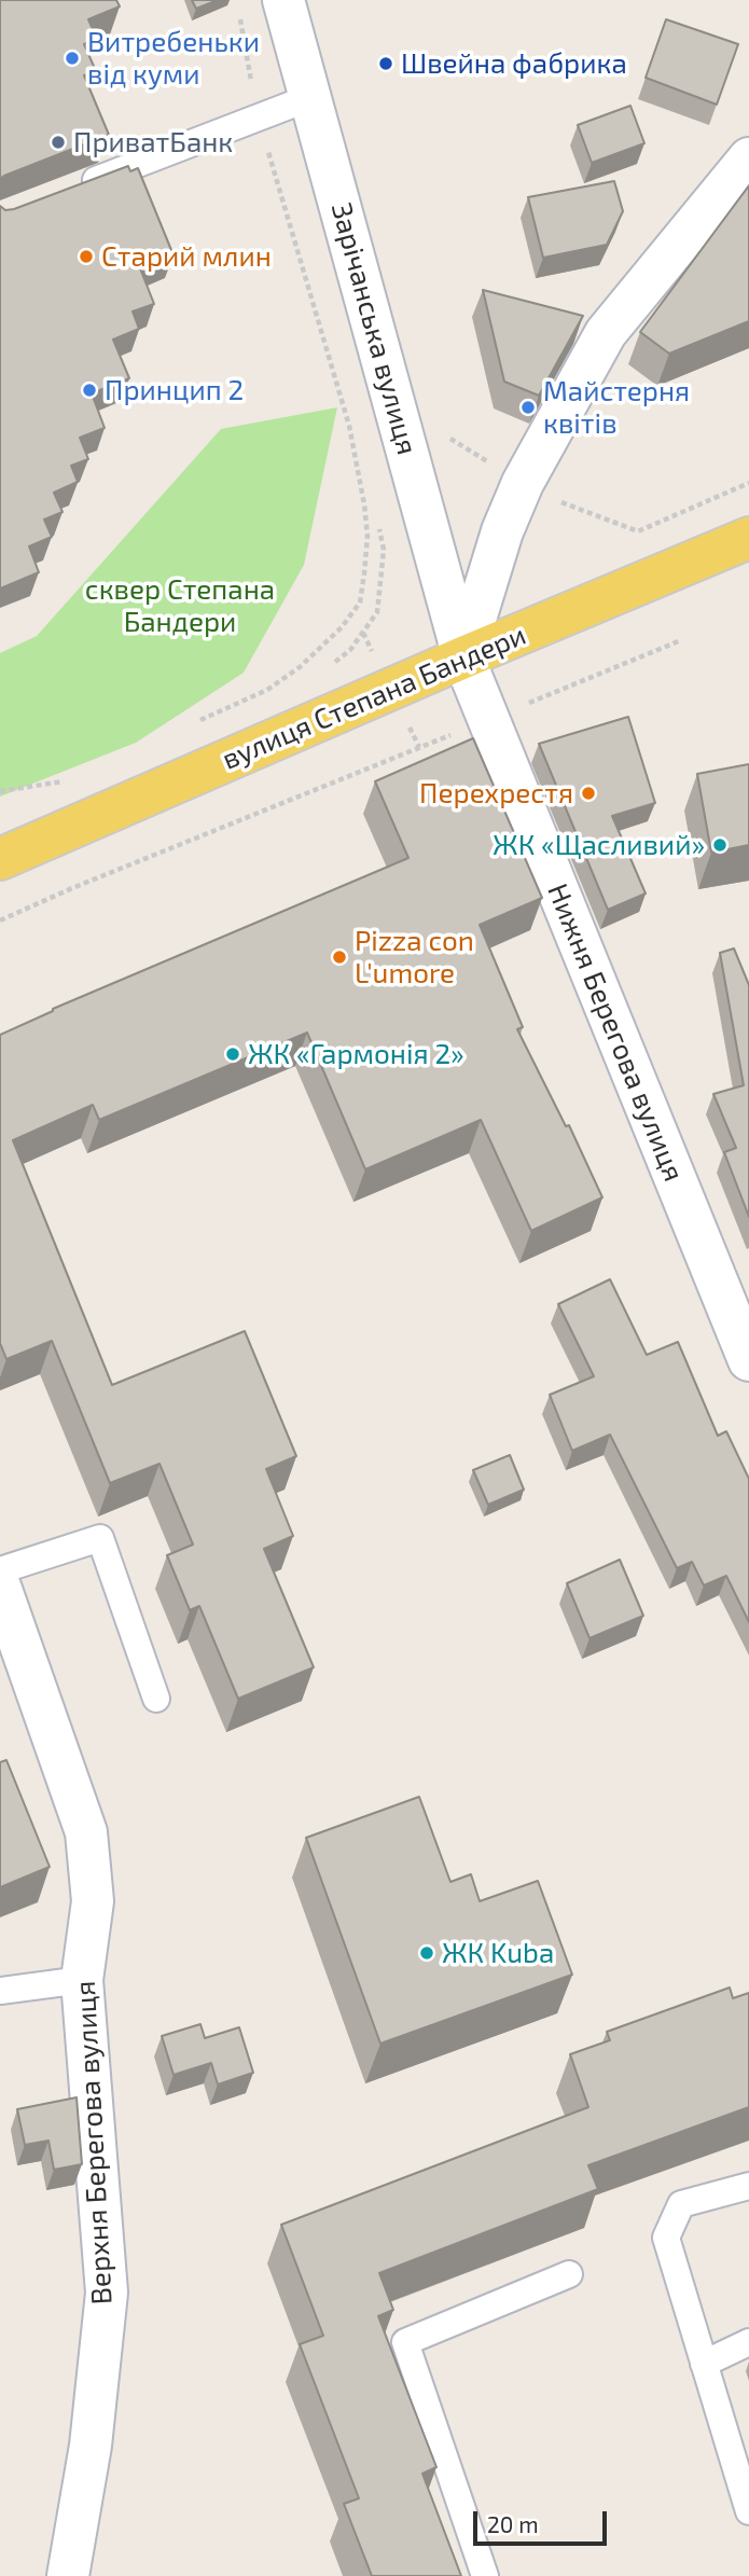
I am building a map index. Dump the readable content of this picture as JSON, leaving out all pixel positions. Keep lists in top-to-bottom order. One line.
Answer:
{"streets":{"main road":["вулиця Степана Бандери"],"street":["Зарічанська вулиця","Нижня Берегова вулиця","Верхня Берегова вулиця"]},"crossings":[["Зарічанська вулиця","вулиця Степана Бандери"],["Зарічанська вулиця","Нижня Берегова вулиця"],["вулиця Степана Бандери","Нижня Берегова вулиця"]],"parks":["сквер Степана Бандери"],"places":["Витребеньки від куми","Швейна фабрика","ПриватБанк","Старий млин","Принцип 2","Майстерня квітів","Перехрестя","ЖК «Щасливий»","Pizza con L'umore","ЖК «Гармонія 2»","ЖК Kuba"],"scale_bar":"20 m"}
